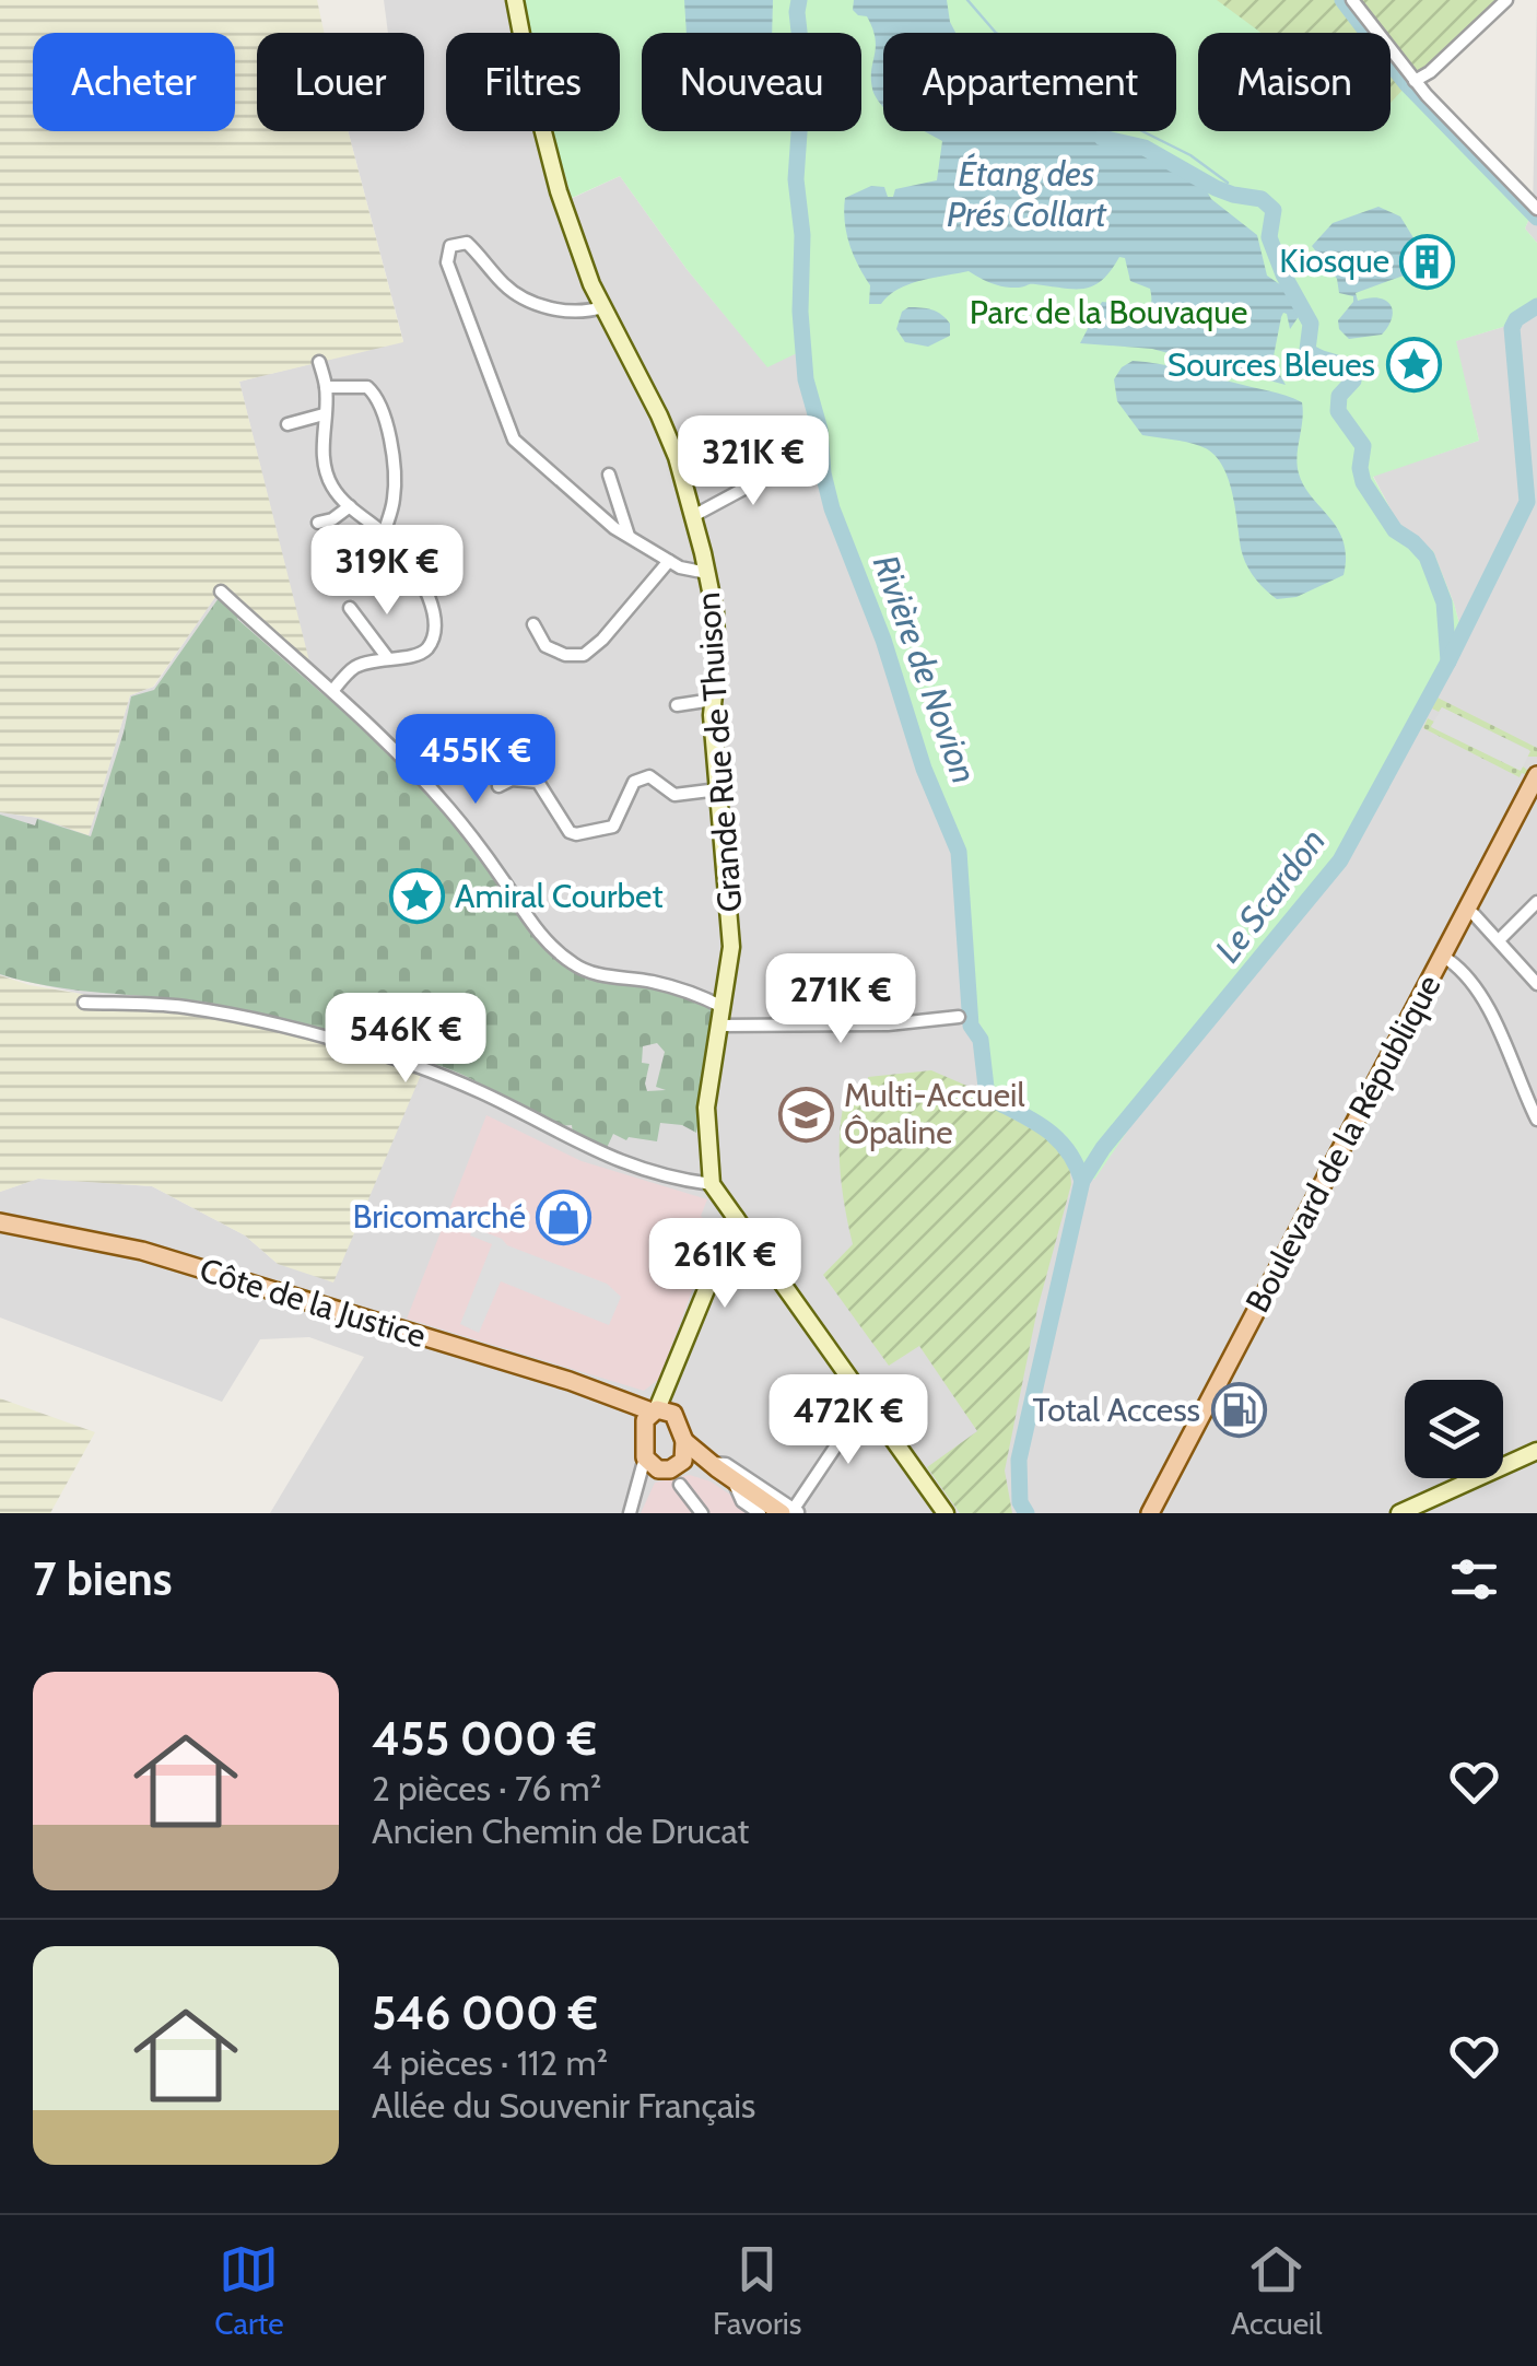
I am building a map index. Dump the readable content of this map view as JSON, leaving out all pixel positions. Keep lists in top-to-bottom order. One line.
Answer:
{"streets":{"main road":["Boulevard de la République","Côte de la Justice"],"street":["Grande Rue de Thuison"]},"water":["Étang des Prés Collart","Rivière de Novion","Le Scardon"],"parks":["Parc de la Bouvaque"],"places":{"building":["Kiosque"],"place":["Sources Bleues","Amiral Courbet"],"school or university":["Multi-Accueil Ôpaline"],"shop":["Bricomarché"],"fuel station":["Total Access"]},"page":{"chip":["Acheter","Louer","Filtres","Nouveau","Appartement","Maison"],"price":["321K €","319K €","455K €","271K €","546K €","261K €","472K €"],"heading":"7 biens","list":[{"name":"455 000 €","note":"2 pièces · 76 m² · Ancien Chemin de Drucat"},{"name":"546 000 €","note":"4 pièces · 112 m² · Allée du Souvenir Français"}],"tabs":["Carte","Favoris","Accueil"]}}
